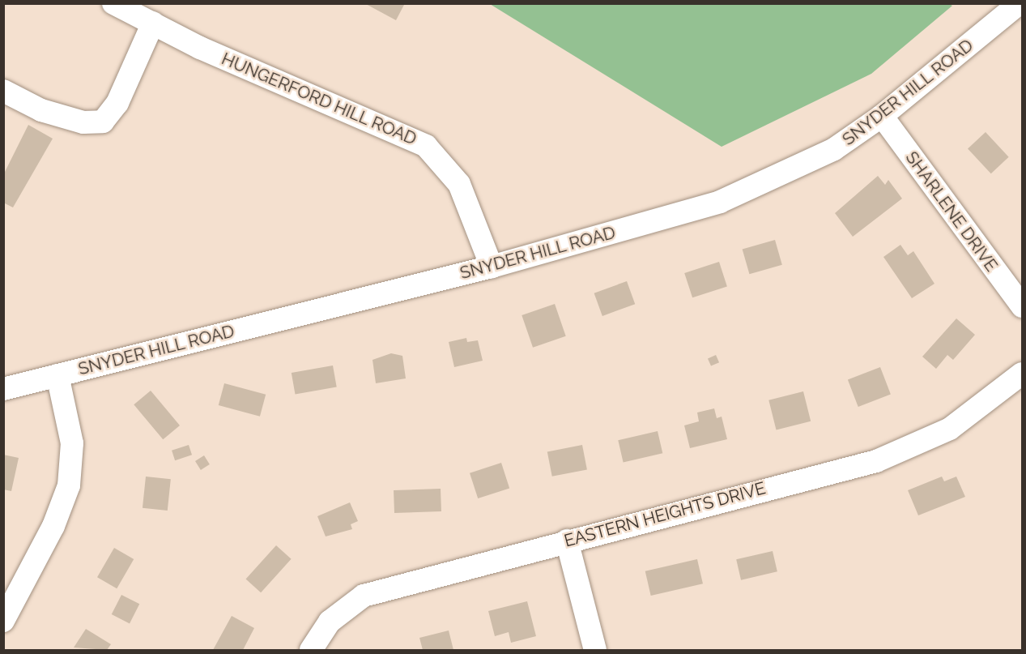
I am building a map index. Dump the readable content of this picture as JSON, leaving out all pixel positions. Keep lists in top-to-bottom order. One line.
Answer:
{"streets":{"street":["SNYDER HILL ROAD","HUNGERFORD HILL ROAD","SHARLENE DRIVE","EASTERN HEIGHTS DRIVE"]},"crossings":[["SNYDER HILL ROAD","HUNGERFORD HILL ROAD"],["SNYDER HILL ROAD","SHARLENE DRIVE"]]}
